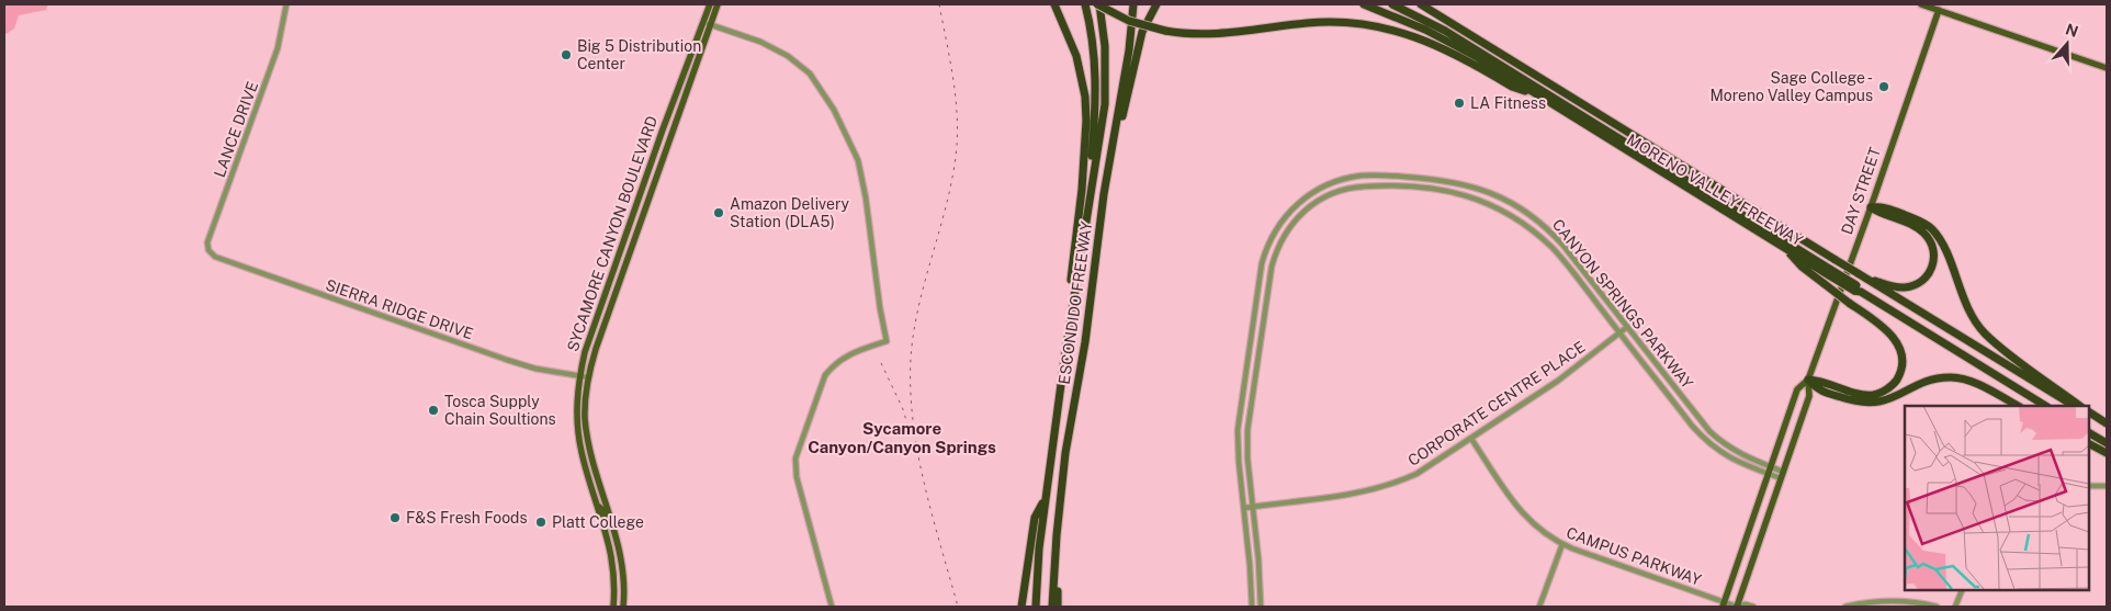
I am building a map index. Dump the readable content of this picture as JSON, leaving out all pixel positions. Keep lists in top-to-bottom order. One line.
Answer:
{"streets":{"highway":["MORENO VALLEY FREEWAY","ESCONDIDO FREEWAY"],"main road":["DAY STREET","SYCAMORE CANYON BOULEVARD"],"street":["LANCE DRIVE","CANYON SPRINGS PARKWAY","SIERRA RIDGE DRIVE","CORPORATE CENTRE PLACE","CAMPUS PARKWAY"]},"crossings":[["LANCE DRIVE","SIERRA RIDGE DRIVE"],["DAY STREET","CANYON SPRINGS PARKWAY"],["DAY STREET","CAMPUS PARKWAY"],["SYCAMORE CANYON BOULEVARD","SIERRA RIDGE DRIVE"],["CANYON SPRINGS PARKWAY","CORPORATE CENTRE PLACE"],["CORPORATE CENTRE PLACE","CAMPUS PARKWAY"]],"districts":["Sycamore Canyon/Canyon Springs"],"places":["Big 5 Distribution Center","Sage College - Moreno Valley Campus","LA Fitness","Amazon Delivery Station (DLA5)","Tosca Supply Chain Soultions","F&S Fresh Foods","Platt College"],"north":"top"}
